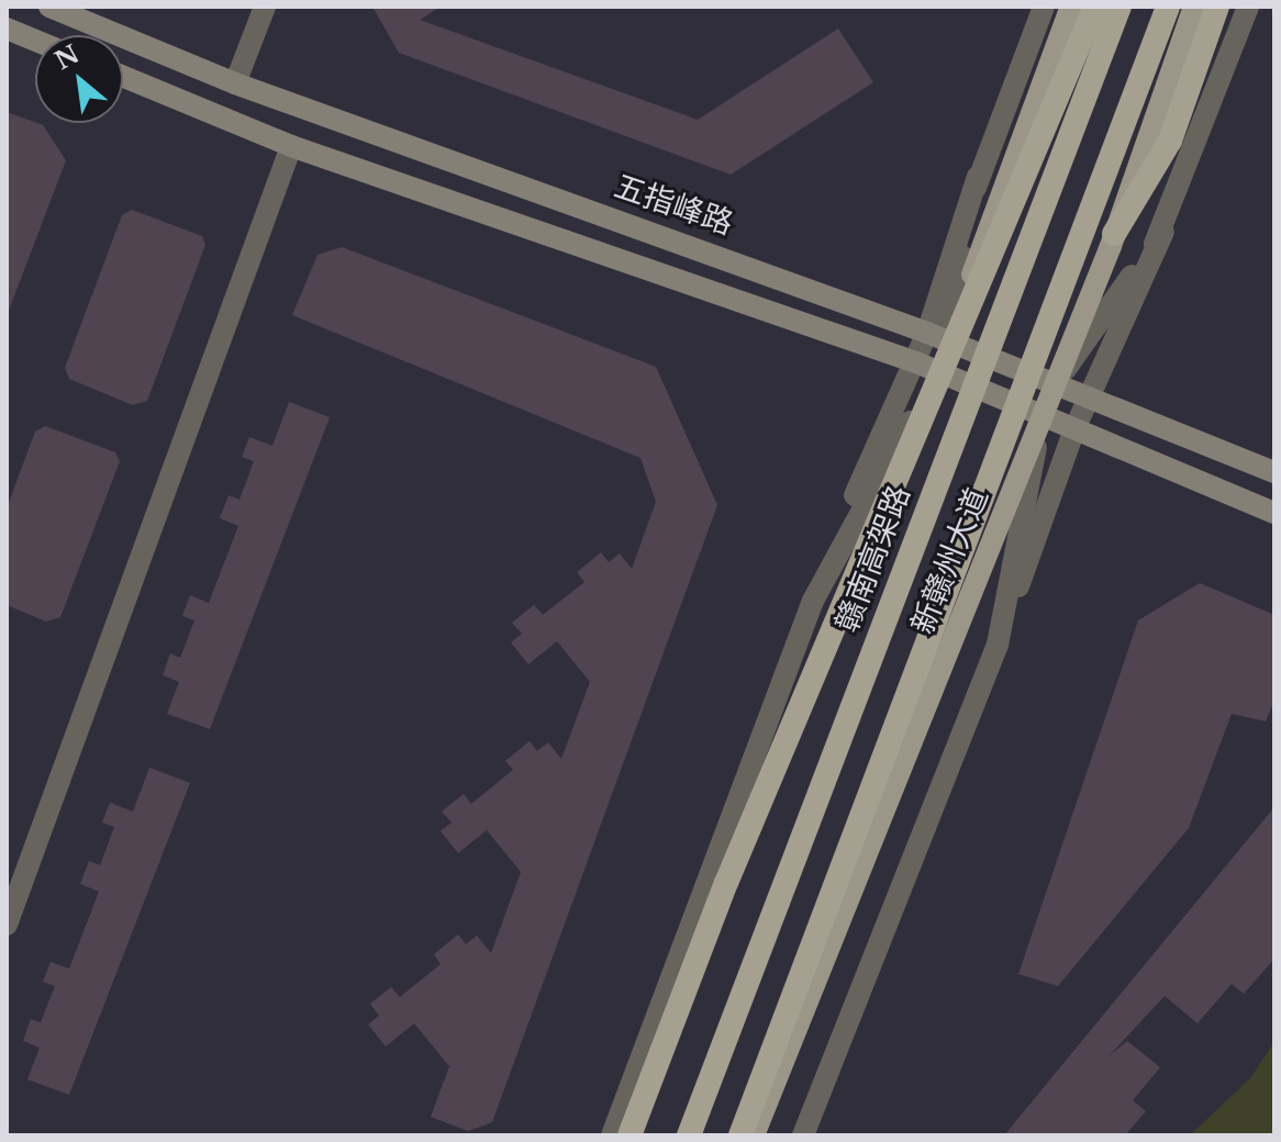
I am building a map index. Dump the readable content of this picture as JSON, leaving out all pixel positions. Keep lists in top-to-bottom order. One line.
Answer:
{"streets":{"highway":["赣南高架路"],"main road":["五指峰路","新赣州大道"]},"crossings":[["五指峰路","新赣州大道"]],"north":"top left"}
